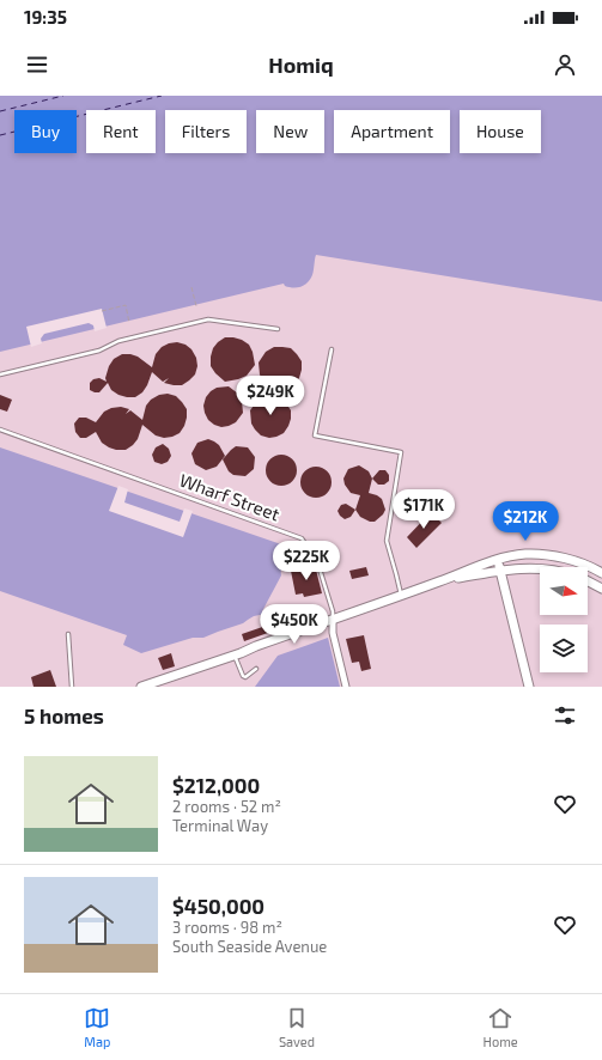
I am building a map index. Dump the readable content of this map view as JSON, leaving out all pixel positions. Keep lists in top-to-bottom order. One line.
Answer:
{"streets":{"street":["Wharf Street"]},"north":"right","page":{"status":"19:35","header":"Homiq","chip":["Buy","Rent","Filters","New","Apartment","House"],"price":["$249K","$171K","$212K","$225K","$450K"],"heading":"5 homes","list":[{"name":"$212,000","note":"2 rooms · 52 m² · Terminal Way"},{"name":"$450,000","note":"3 rooms · 98 m² · South Seaside Avenue"}],"tabs":["Map","Saved","Home"]}}
